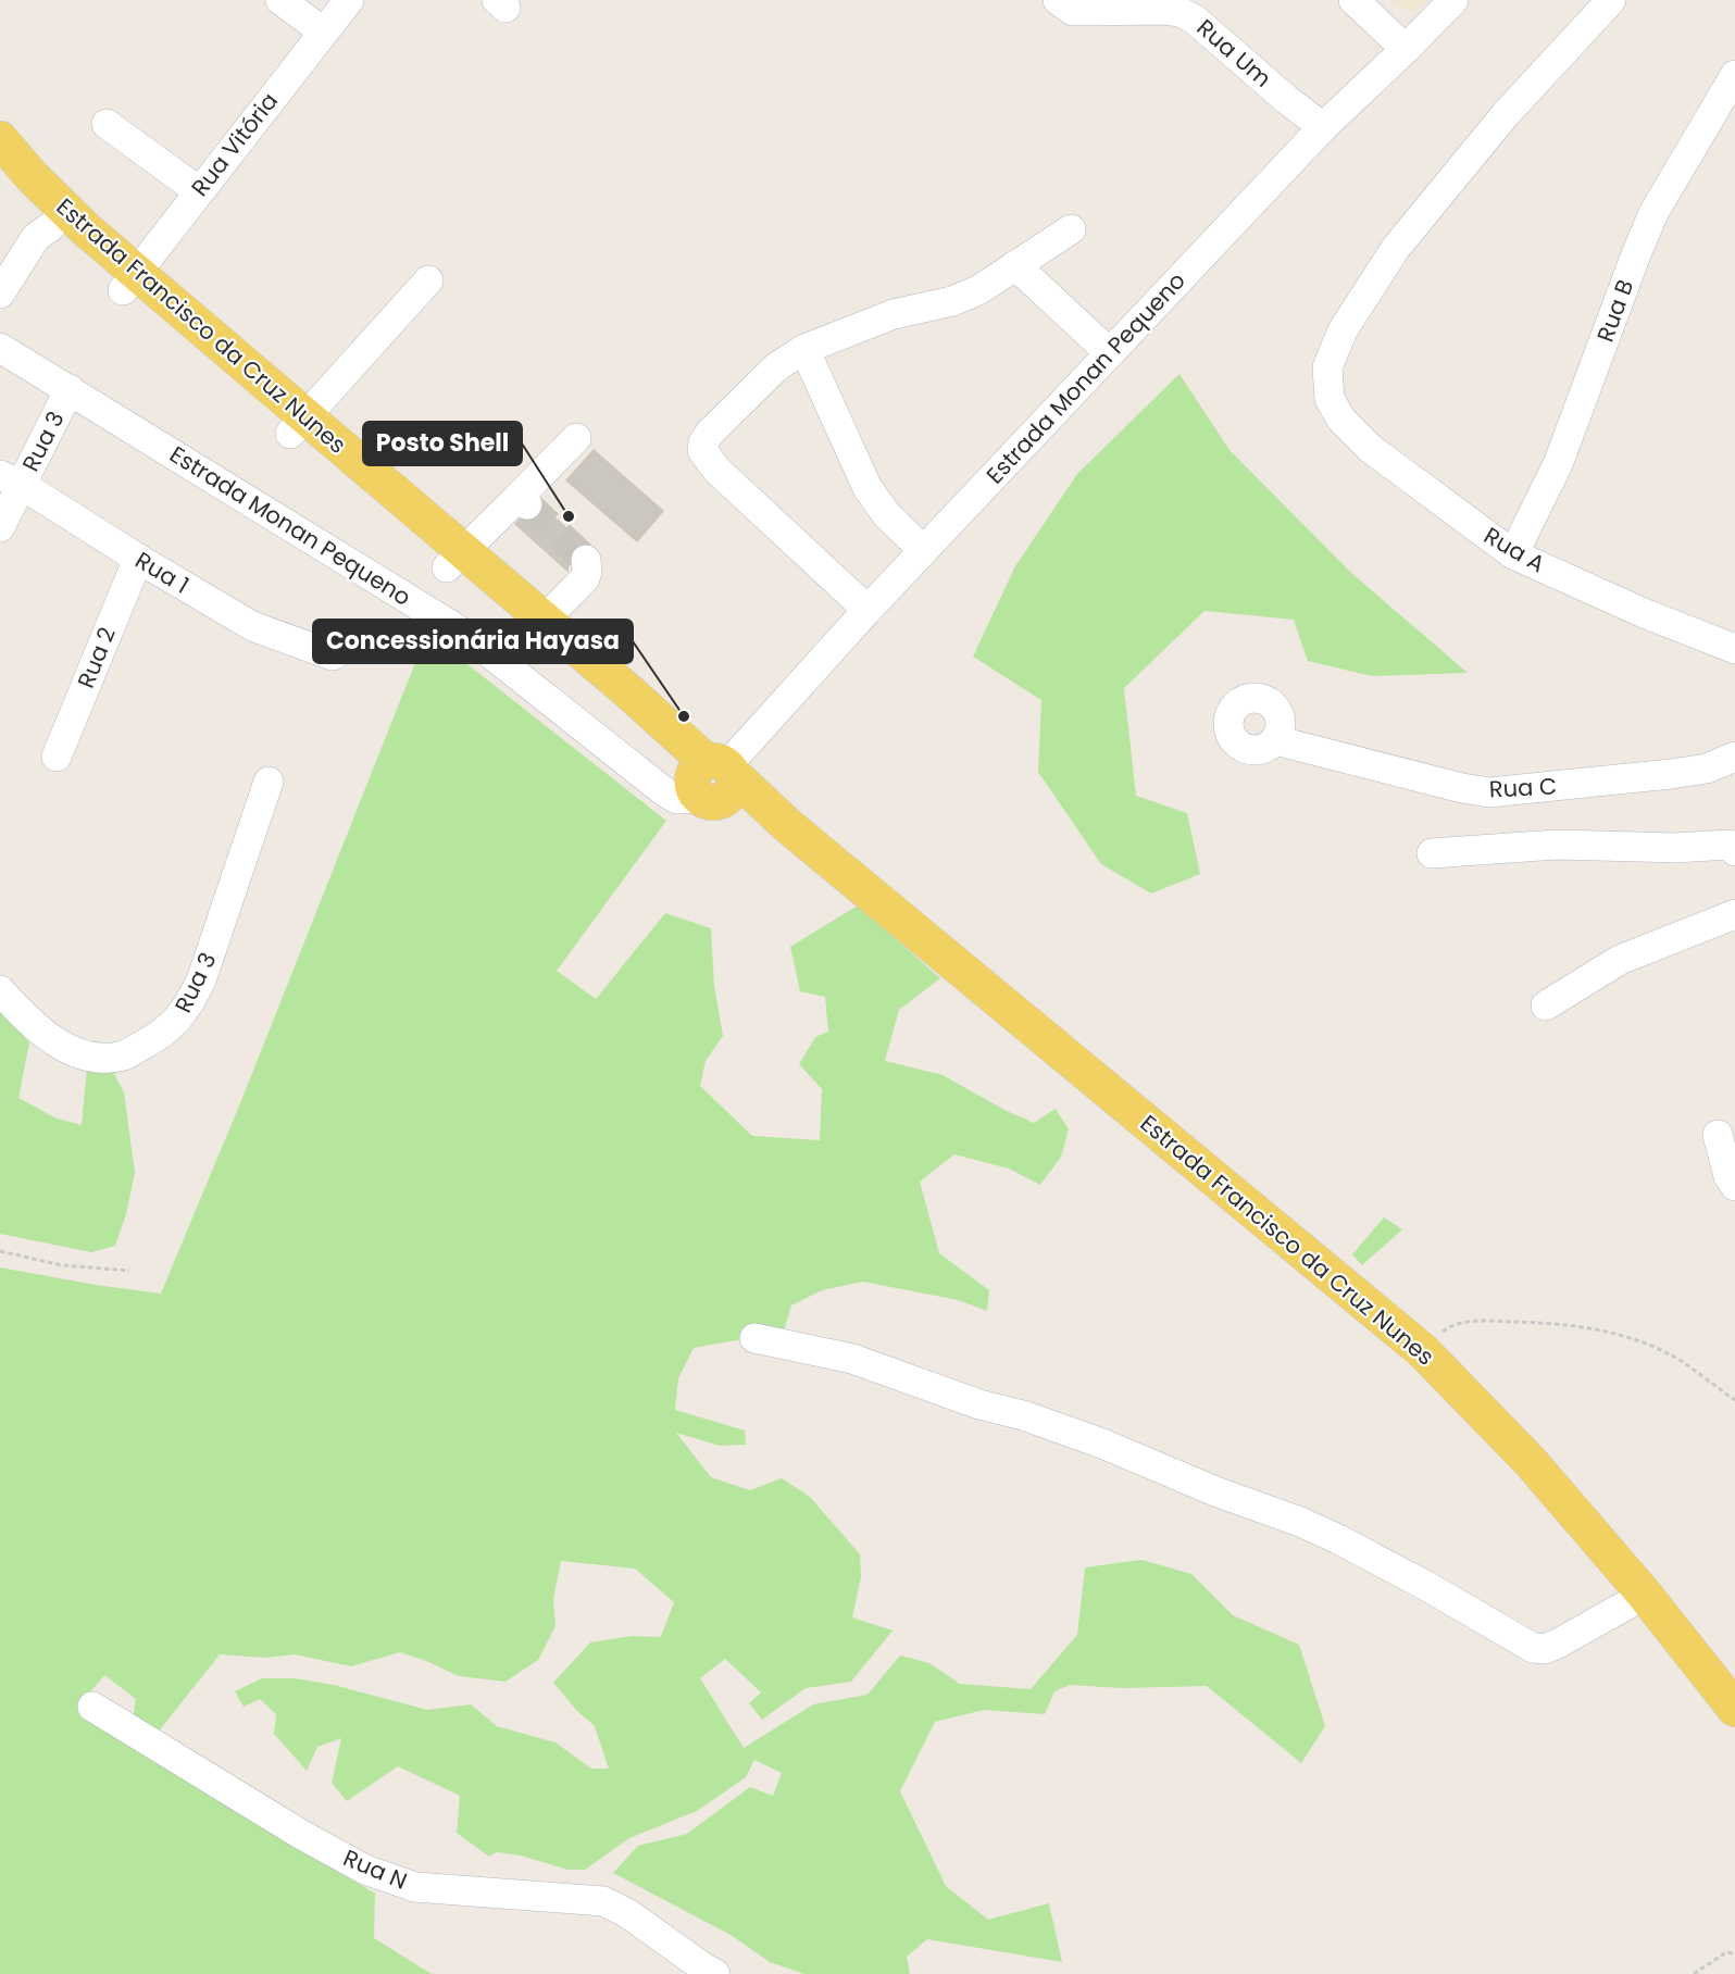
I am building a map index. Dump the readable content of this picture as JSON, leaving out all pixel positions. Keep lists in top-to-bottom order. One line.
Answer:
{"streets":{"main road":["Estrada Francisco da Cruz Nunes"],"street":["Rua Um","Rua Vitória","Rua B","Estrada Monan Pequeno","Rua 3","Rua A","Rua 1","Rua 2","Rua C","Rua N"]},"crossings":[["Rua Um","Estrada Monan Pequeno"],["Rua Vitória","Estrada Francisco da Cruz Nunes"],["Rua B","Rua A"],["Estrada Francisco da Cruz Nunes","Estrada Monan Pequeno"],["Estrada Monan Pequeno","Rua 3"],["Rua 3","Rua 1"],["Rua 1","Rua 2"]],"places":["Posto Shell","Concessionária Hayasa"]}
